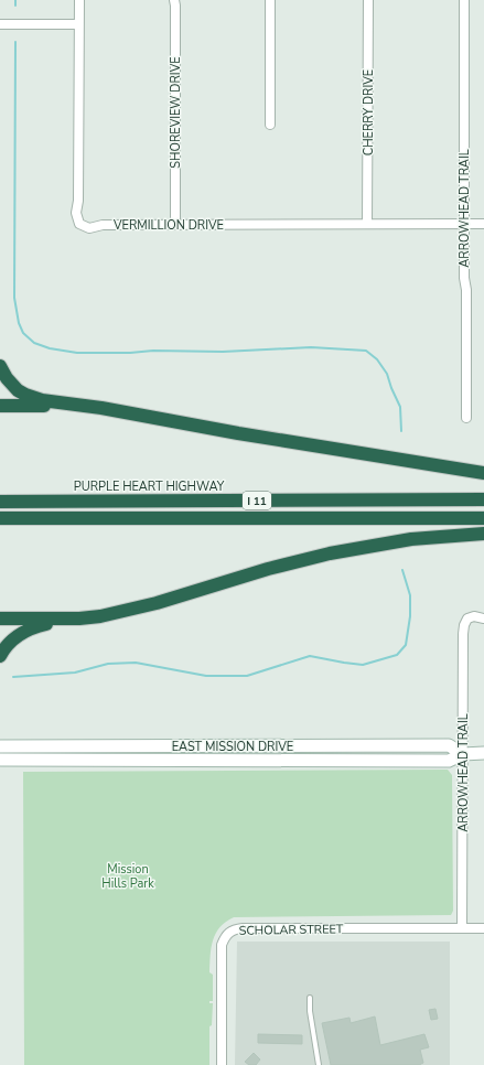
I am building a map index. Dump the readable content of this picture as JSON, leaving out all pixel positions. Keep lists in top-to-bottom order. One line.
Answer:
{"streets":{"highway":["PURPLE HEART HIGHWAY","I 11"],"street":["SHOREVIEW DRIVE","CHERRY DRIVE","ARROWHEAD TRAIL","VERMILLION DRIVE","EAST MISSION DRIVE","SCHOLAR STREET"]},"crossings":[["SHOREVIEW DRIVE","VERMILLION DRIVE"],["CHERRY DRIVE","VERMILLION DRIVE"],["ARROWHEAD TRAIL","VERMILLION DRIVE"],["ARROWHEAD TRAIL","EAST MISSION DRIVE"],["ARROWHEAD TRAIL","SCHOLAR STREET"]],"parks":["Mission Hills Park"]}
